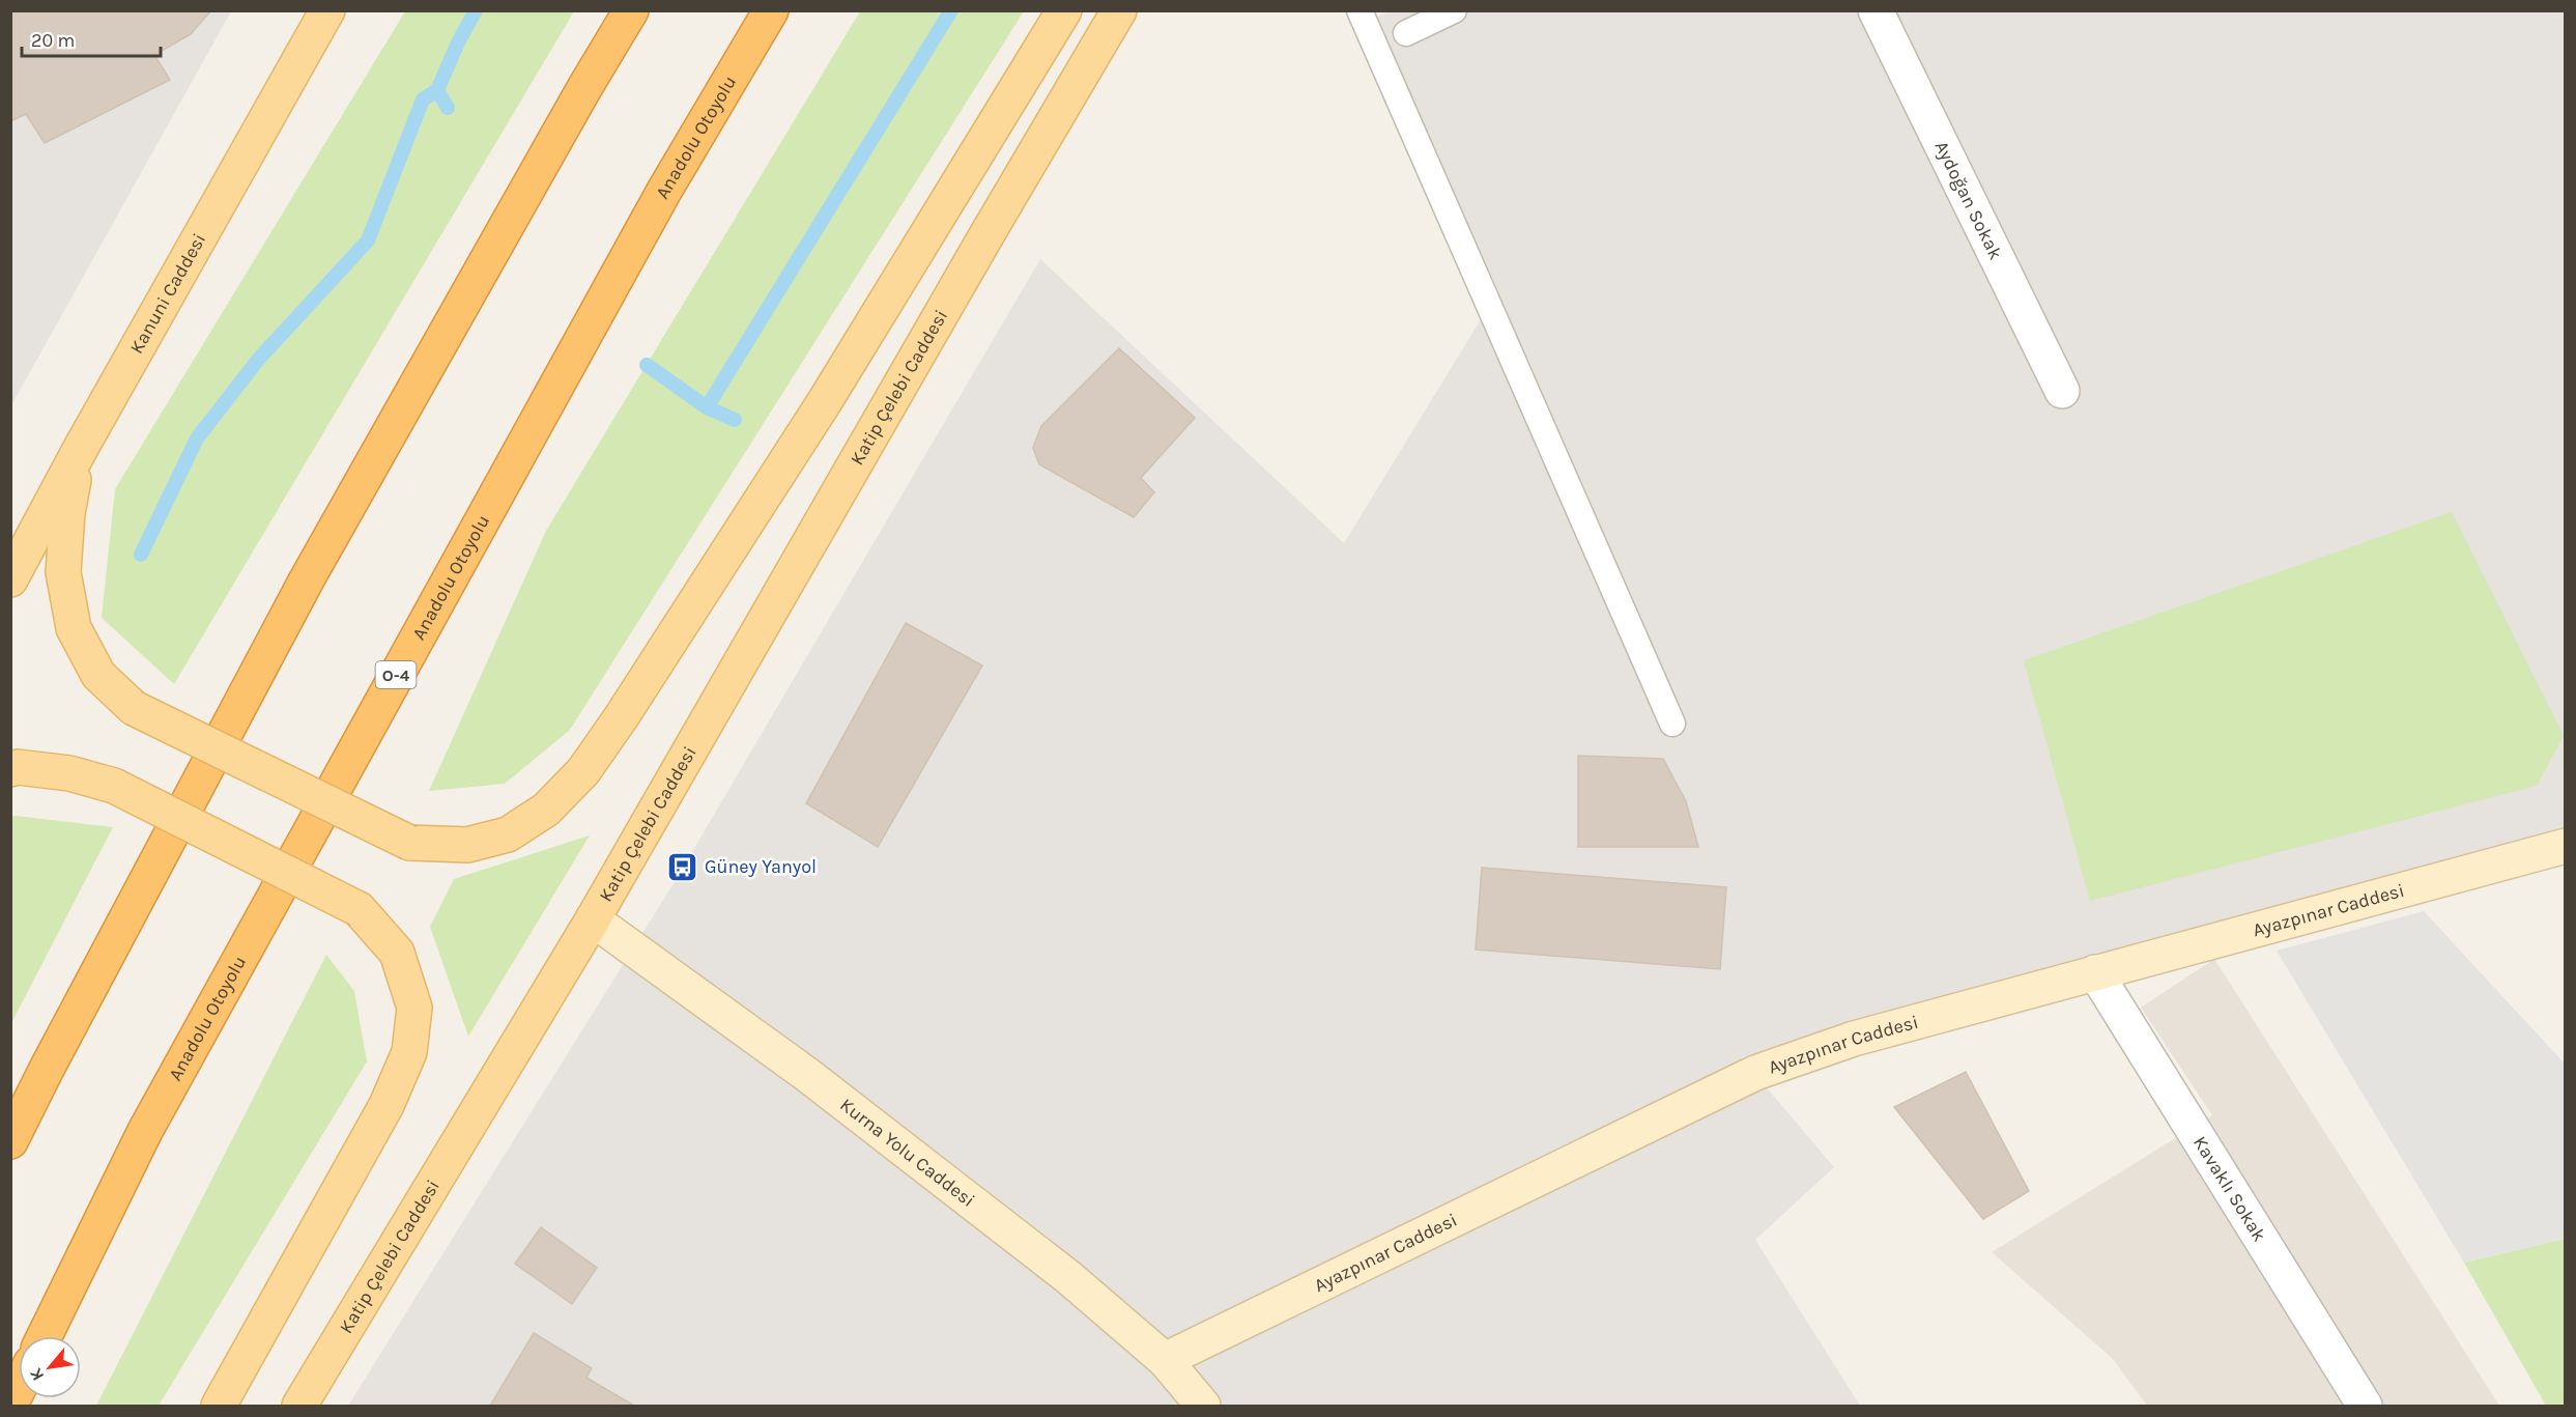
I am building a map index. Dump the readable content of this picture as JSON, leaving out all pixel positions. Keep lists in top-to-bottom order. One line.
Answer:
{"streets":{"highway":["Anadolu Otoyolu","O-4"],"main road":["Kanuni Caddesi","Katip Çelebi Caddesi"],"street":["Aydoğan Sokak","Ayazpınar Caddesi","Kurna Yolu Caddesi","Kavaklı Sokak"]},"crossings":[["Katip Çelebi Caddesi","Kurna Yolu Caddesi"],["Ayazpınar Caddesi","Kurna Yolu Caddesi"],["Ayazpınar Caddesi","Kavaklı Sokak"]],"places":{"bus stop":["Güney Yanyol"]},"scale_bar":"20 m","north":"bottom left"}
